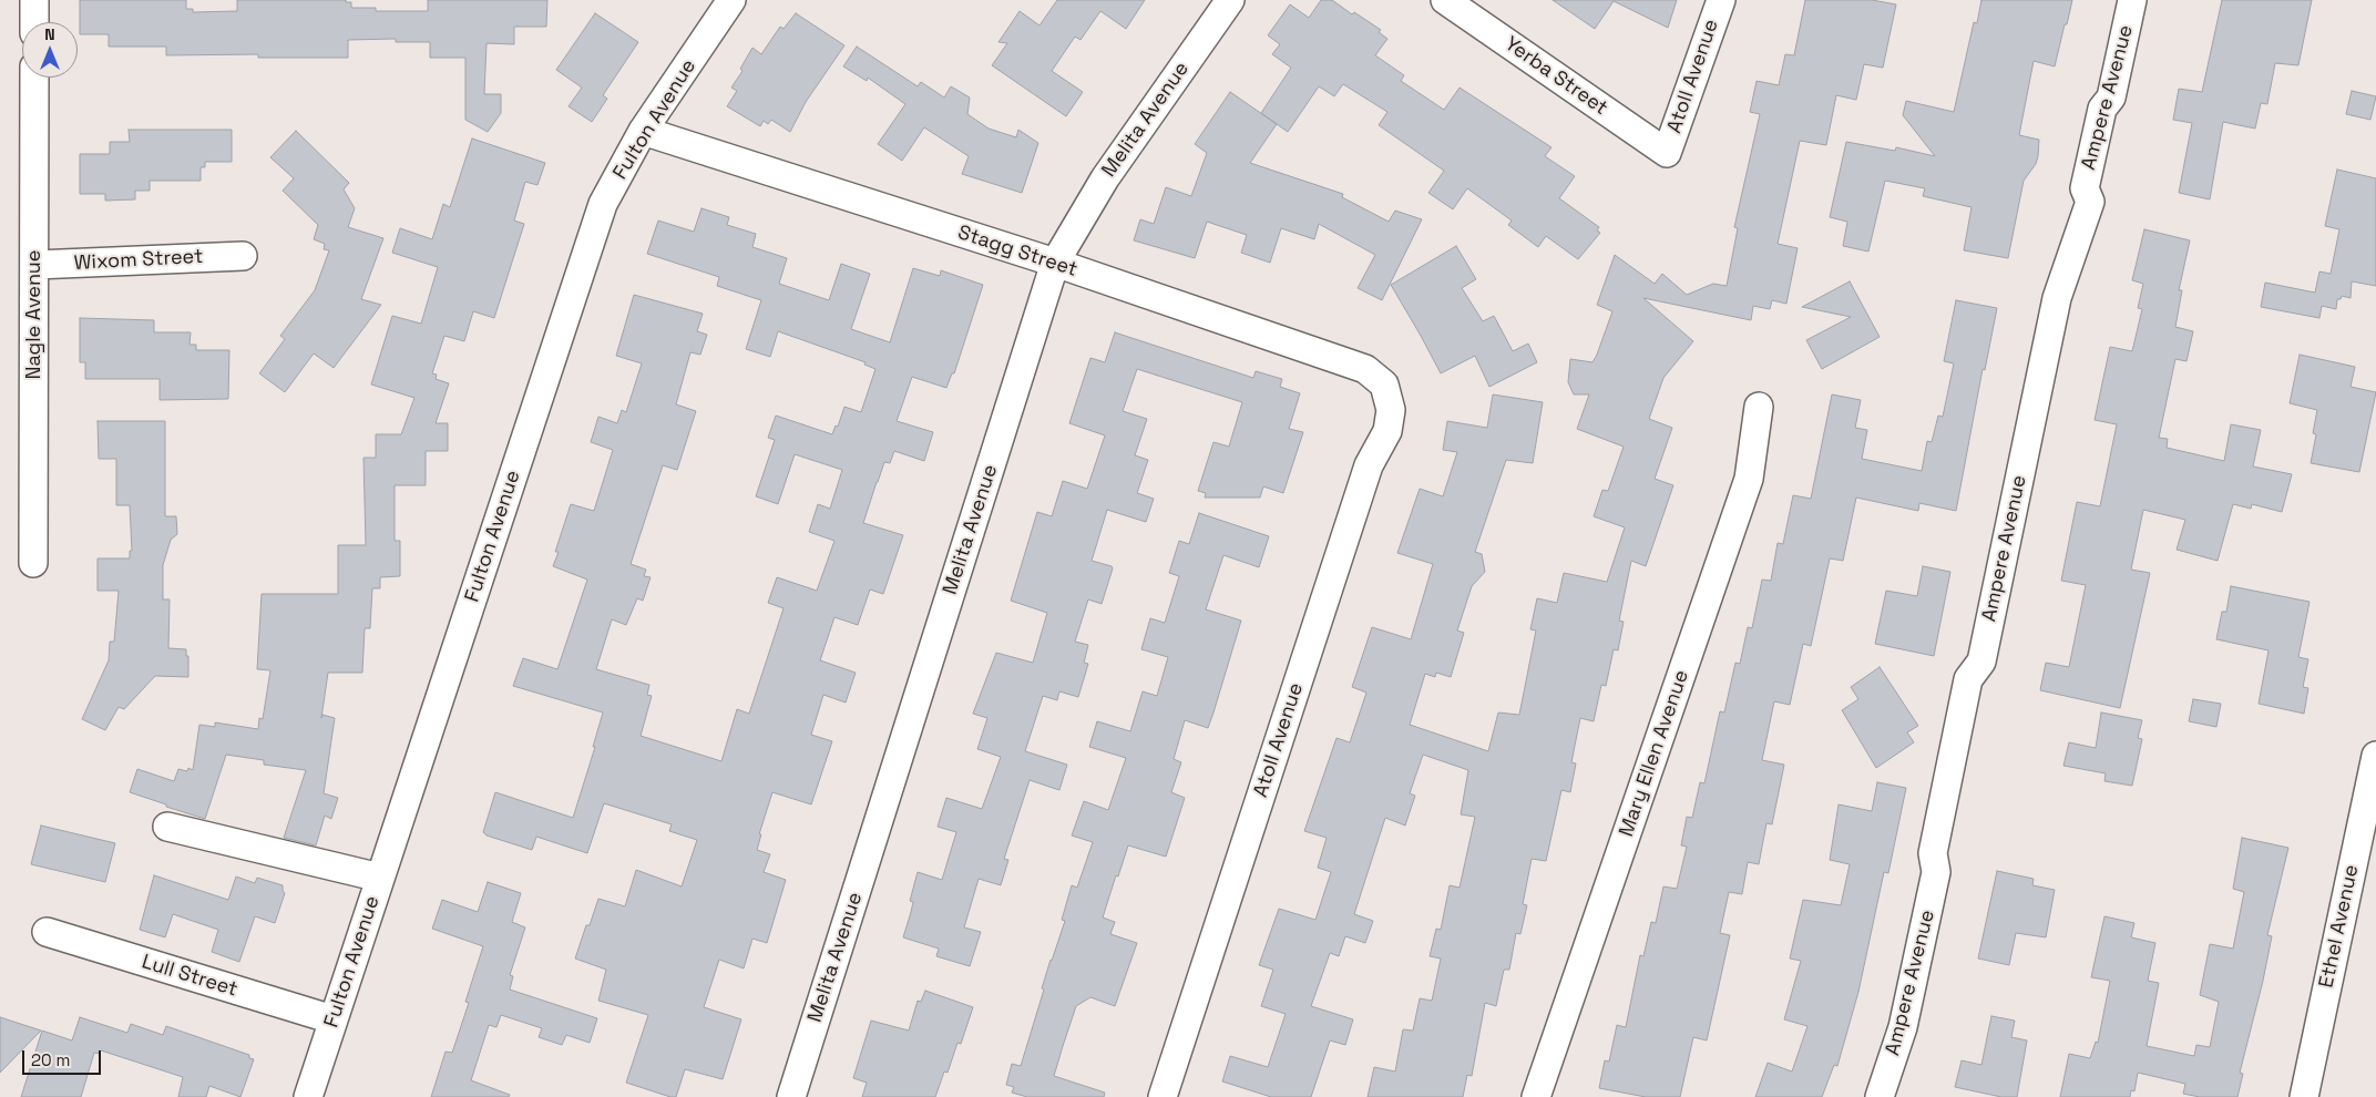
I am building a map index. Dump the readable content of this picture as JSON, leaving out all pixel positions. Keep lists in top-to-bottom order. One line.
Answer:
{"streets":{"street":["Yerba Street","Atoll Avenue","Ampere Avenue","Fulton Avenue","Melita Avenue","Stagg Street","Wixom Street","Nagle Avenue","Mary Ellen Avenue","Ethel Avenue","Lull Street"]},"crossings":[["Yerba Street","Atoll Avenue"],["Atoll Avenue","Stagg Street"],["Fulton Avenue","Stagg Street"],["Fulton Avenue","Lull Street"],["Melita Avenue","Stagg Street"],["Wixom Street","Nagle Avenue"]],"scale_bar":"20 m","north":"top"}
